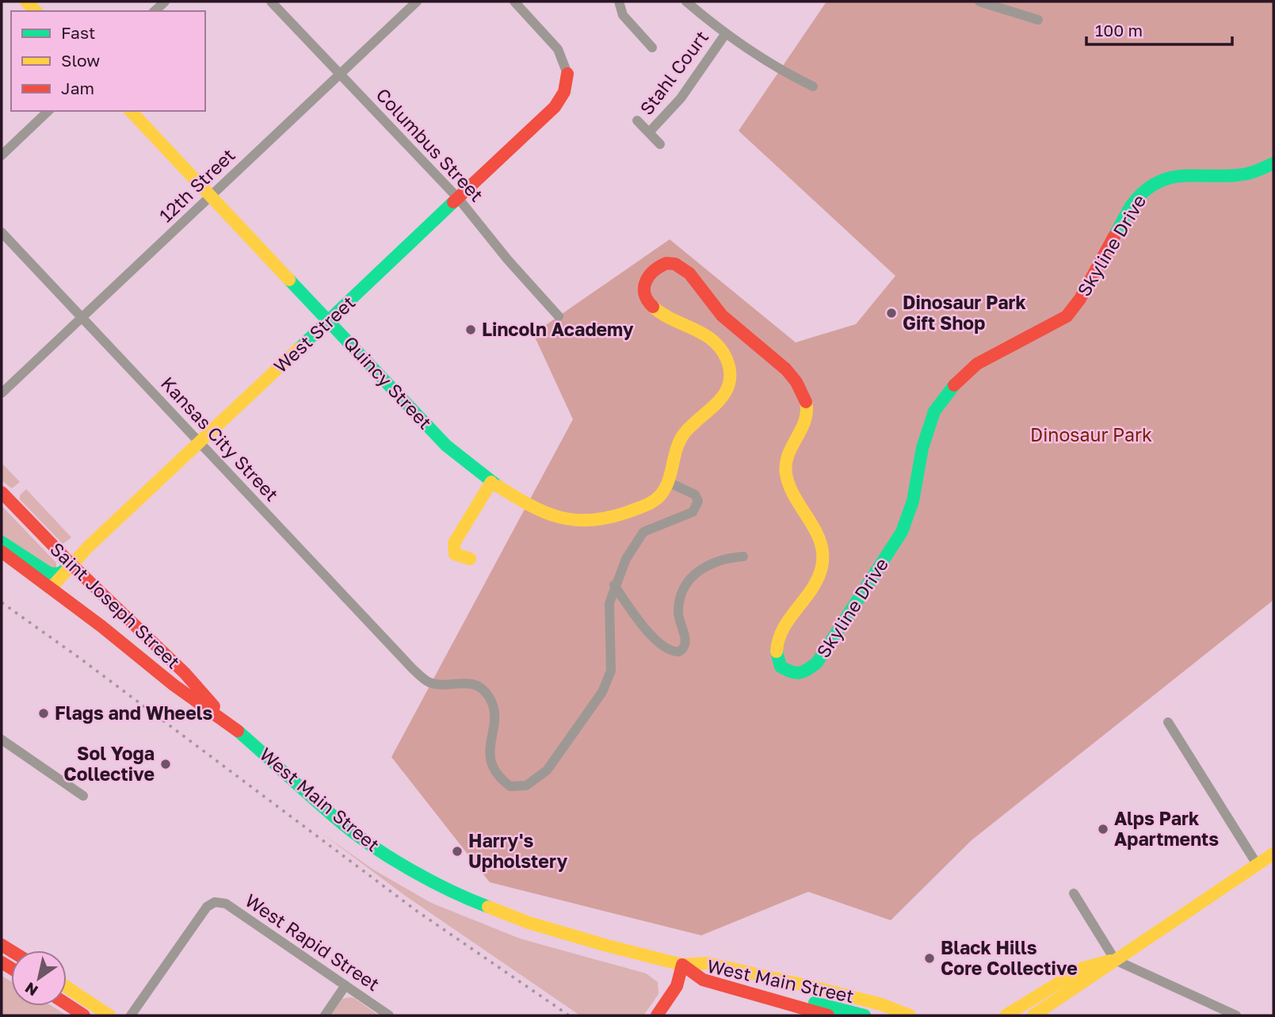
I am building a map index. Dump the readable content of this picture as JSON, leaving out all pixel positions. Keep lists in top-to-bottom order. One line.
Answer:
{"streets":{"street":["Stahl Court","Columbus Street","12th Street","Skyline Drive","West Street","Quincy Street","Kansas City Street","Saint Joseph Street","West Main Street","West Rapid Street"]},"crossings":[["Columbus Street","12th Street"],["Columbus Street","West Street"],["12th Street","Quincy Street"],["12th Street","Kansas City Street"],["Skyline Drive","Quincy Street"],["West Street","Quincy Street"],["West Street","Kansas City Street"],["West Street","Saint Joseph Street"],["West Street","West Main Street"],["Saint Joseph Street","West Main Street"]],"parks":["Dinosaur Park"],"places":["Dinosaur Park Gift Shop","Lincoln Academy","Flags and Wheels","Sol Yoga Collective","Alps Park Apartments","Harry's Upholstery","Black Hills Core Collective"],"legend":["Fast","Slow","Jam"],"scale_bar":"100 m","north":"bottom left"}
